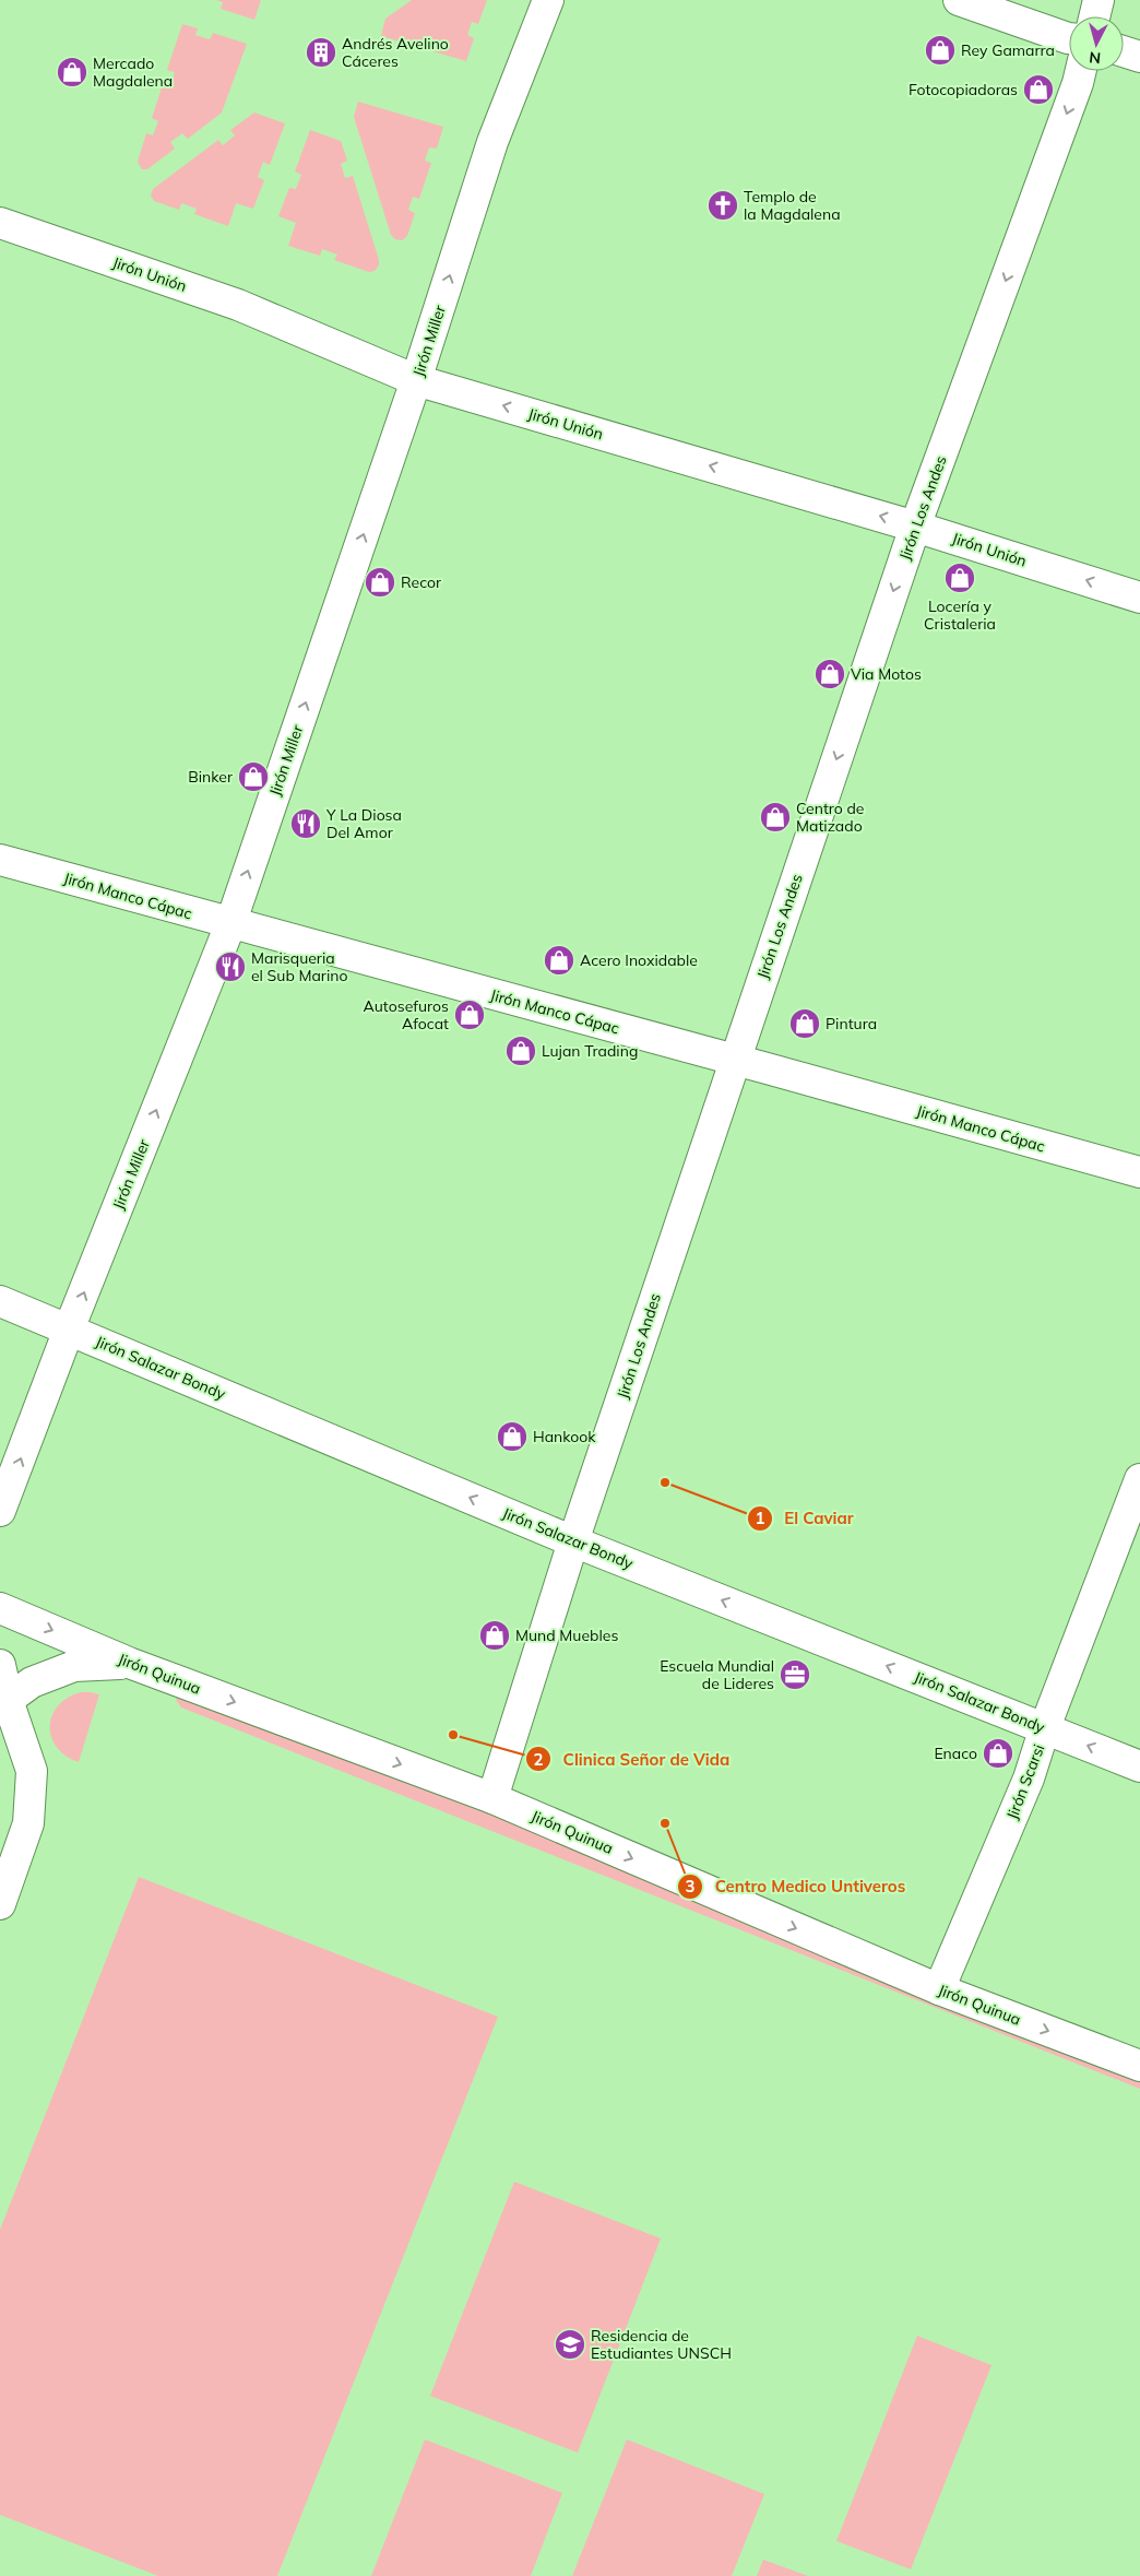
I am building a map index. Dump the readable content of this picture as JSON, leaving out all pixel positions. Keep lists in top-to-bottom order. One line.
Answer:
{"streets":{"street":["Jirón Unión","Jirón Miller","Jirón Los Andes","Jirón Manco Cápac","Jirón Salazar Bondy","Jirón Quinua","Jirón Scarsi"]},"crossings":[["Jirón Unión","Jirón Miller"],["Jirón Unión","Jirón Los Andes"],["Jirón Miller","Jirón Manco Cápac"],["Jirón Miller","Jirón Salazar Bondy"],["Jirón Los Andes","Jirón Manco Cápac"],["Jirón Los Andes","Jirón Salazar Bondy"],["Jirón Los Andes","Jirón Quinua"],["Jirón Salazar Bondy","Jirón Scarsi"],["Jirón Quinua","Jirón Scarsi"]],"one_way":["Jirón Unión","Jirón Miller","Jirón Los Andes","Jirón Salazar Bondy","Jirón Quinua"],"places":{"shop":["Rey Gamarra","Mercado Magdalena","Fotocopiadoras","Locería y Cristaleria","Recor","Via Motos","Binker","Centro de Matizado","Acero Inoxidable","Autosefuros Afocat","Pintura","Lujan Trading","Hankook","Mund Muebles","Enaco"],"building":["Andrés Avelino Cáceres"],"church":["Templo de la Magdalena"],"restaurant":["Y La Diosa Del Amor","Marisqueria el Sub Marino"],"other":["El Caviar","Clinica Señor de Vida","Centro Medico Untiveros"],"office":["Escuela Mundial de Lideres"],"school or university":["Residencia de Estudiantes UNSCH"]},"north":"bottom"}
